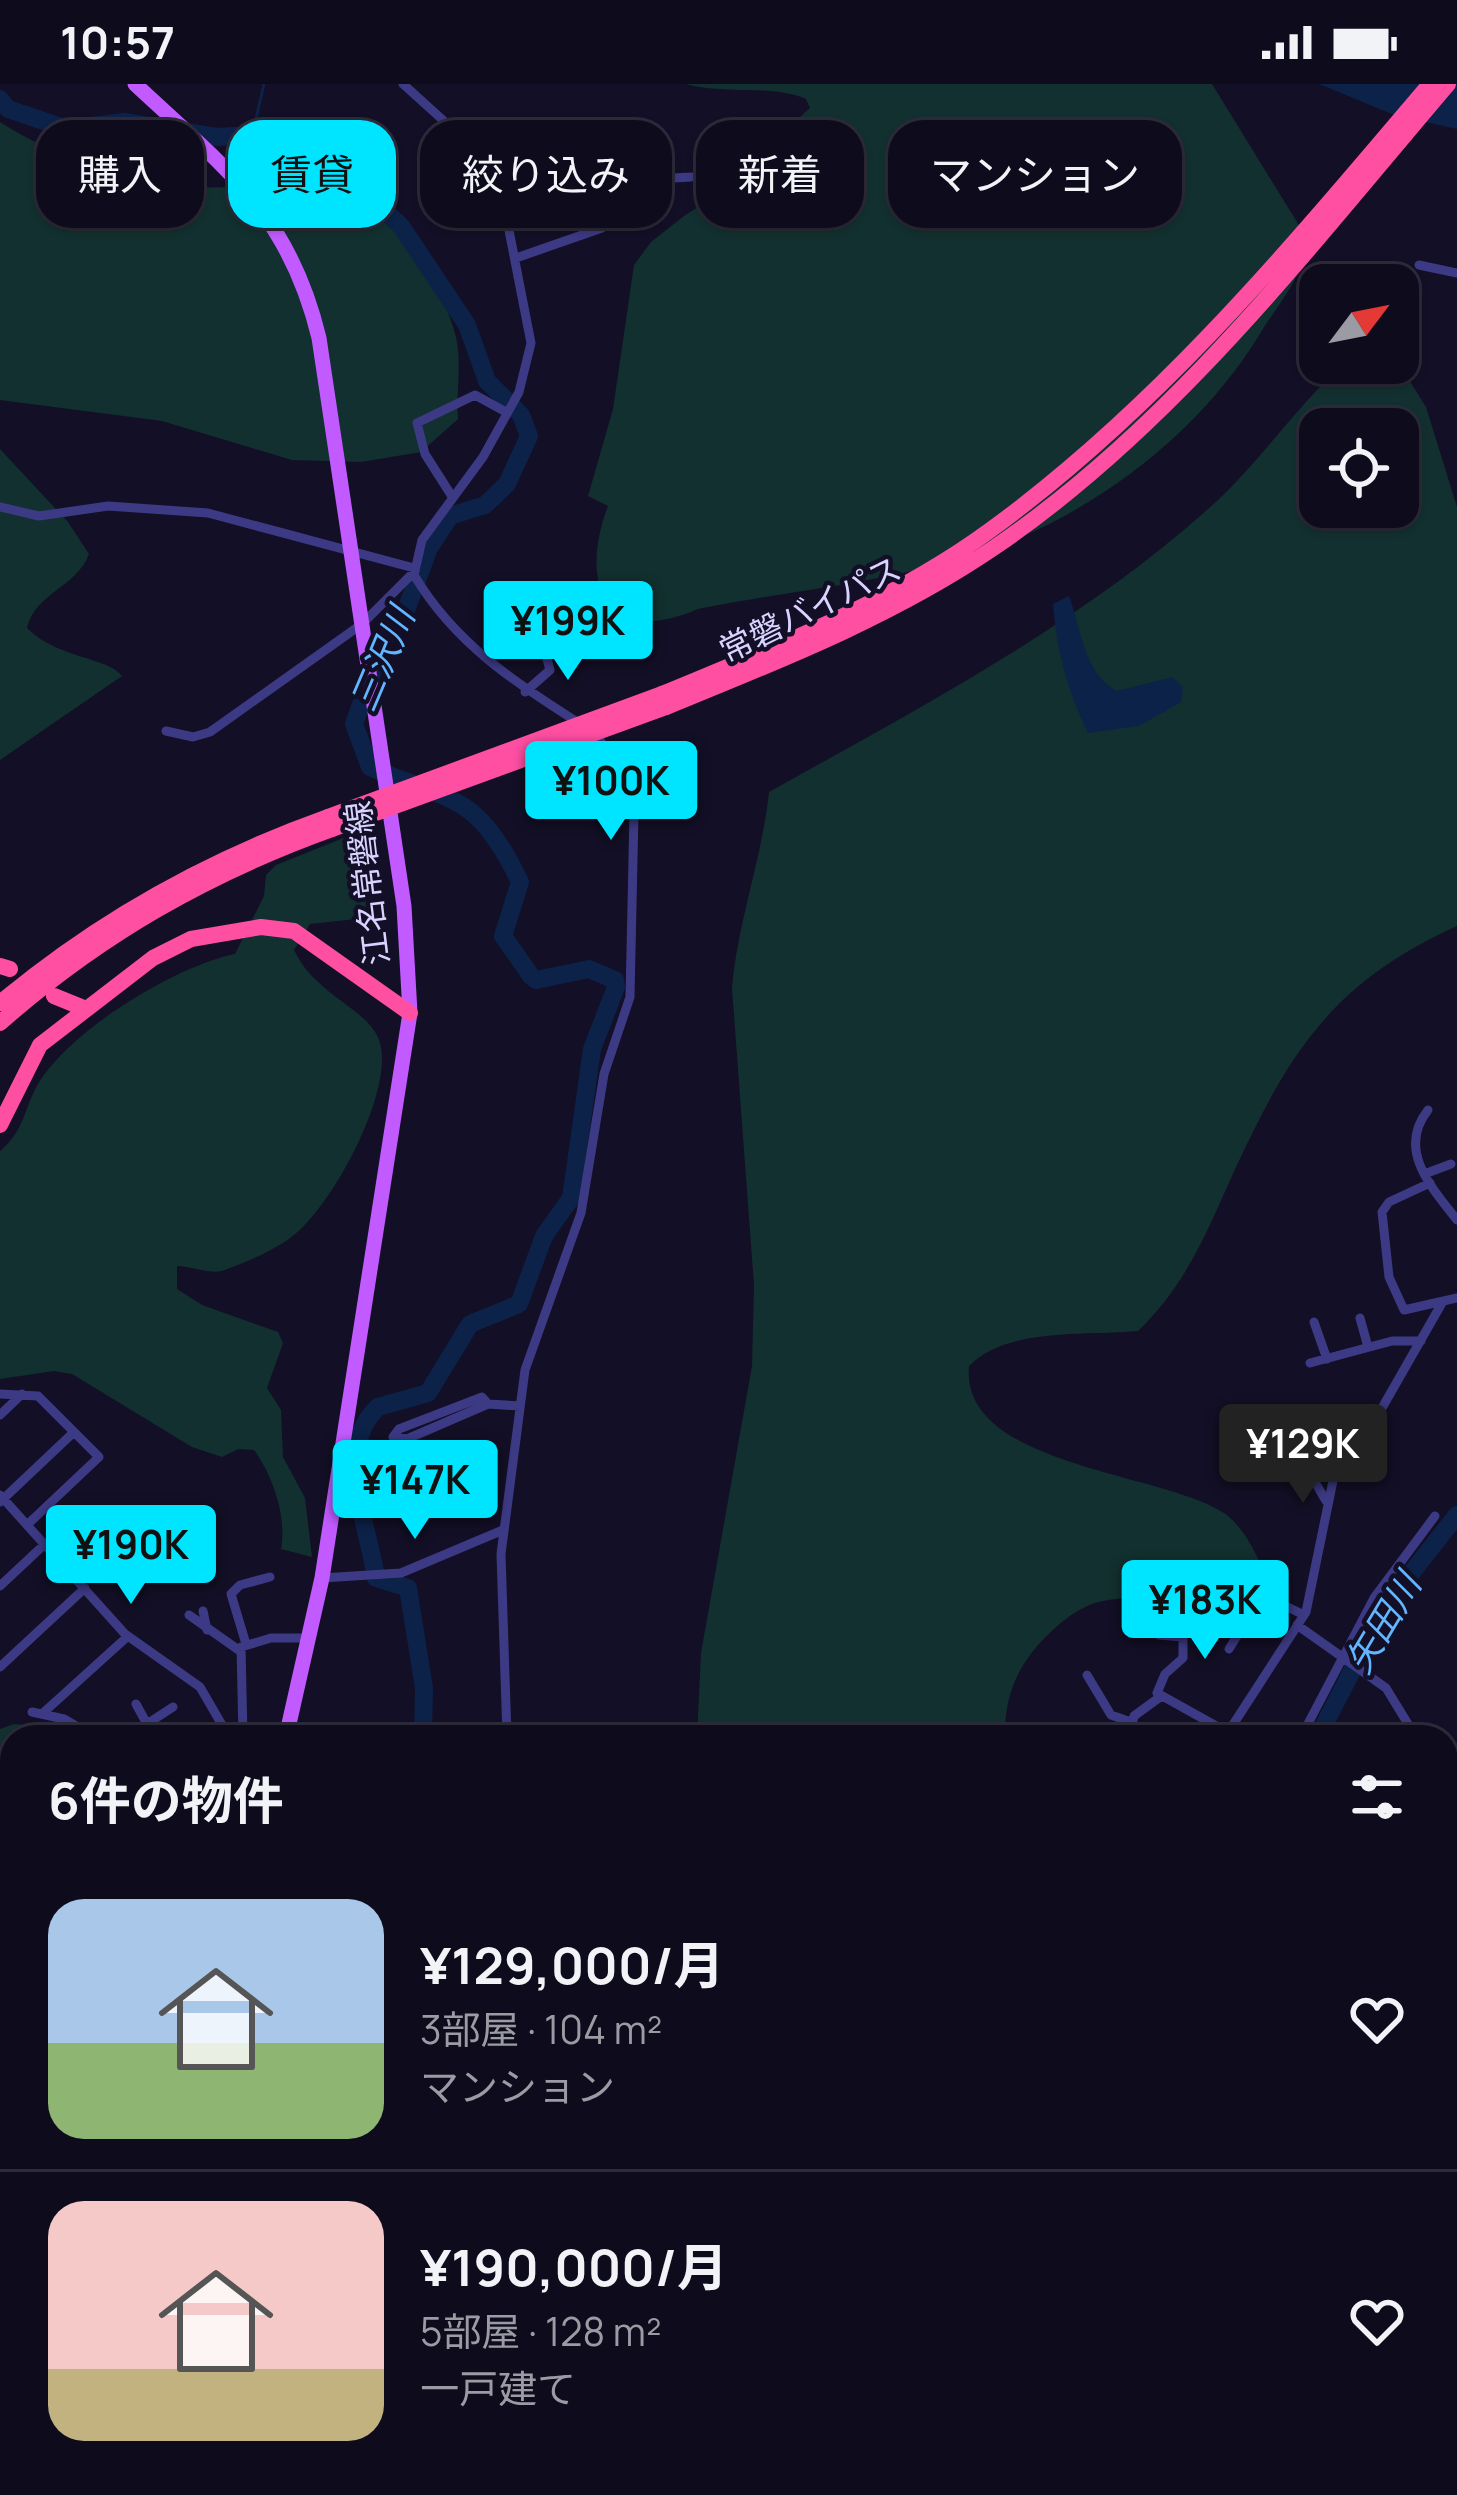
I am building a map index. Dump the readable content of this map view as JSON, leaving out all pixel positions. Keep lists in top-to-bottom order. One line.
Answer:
{"streets":{"highway":["常磐バイパス"],"main road":["江名常磐線"]},"water":["三沢川","矢田川"],"north":"top right","page":{"status":"10:57","chip":["購入","賃貸","絞り込み","新着","マンション"],"price":["¥199K","¥100K","¥129K","¥147K","¥190K","¥183K"],"heading":"6件の物件","list":[{"name":"¥129,000/月","note":"3部屋 · 104 m² · マンション"},{"name":"¥190,000/月","note":"5部屋 · 128 m² · 一戸建て"}]}}
